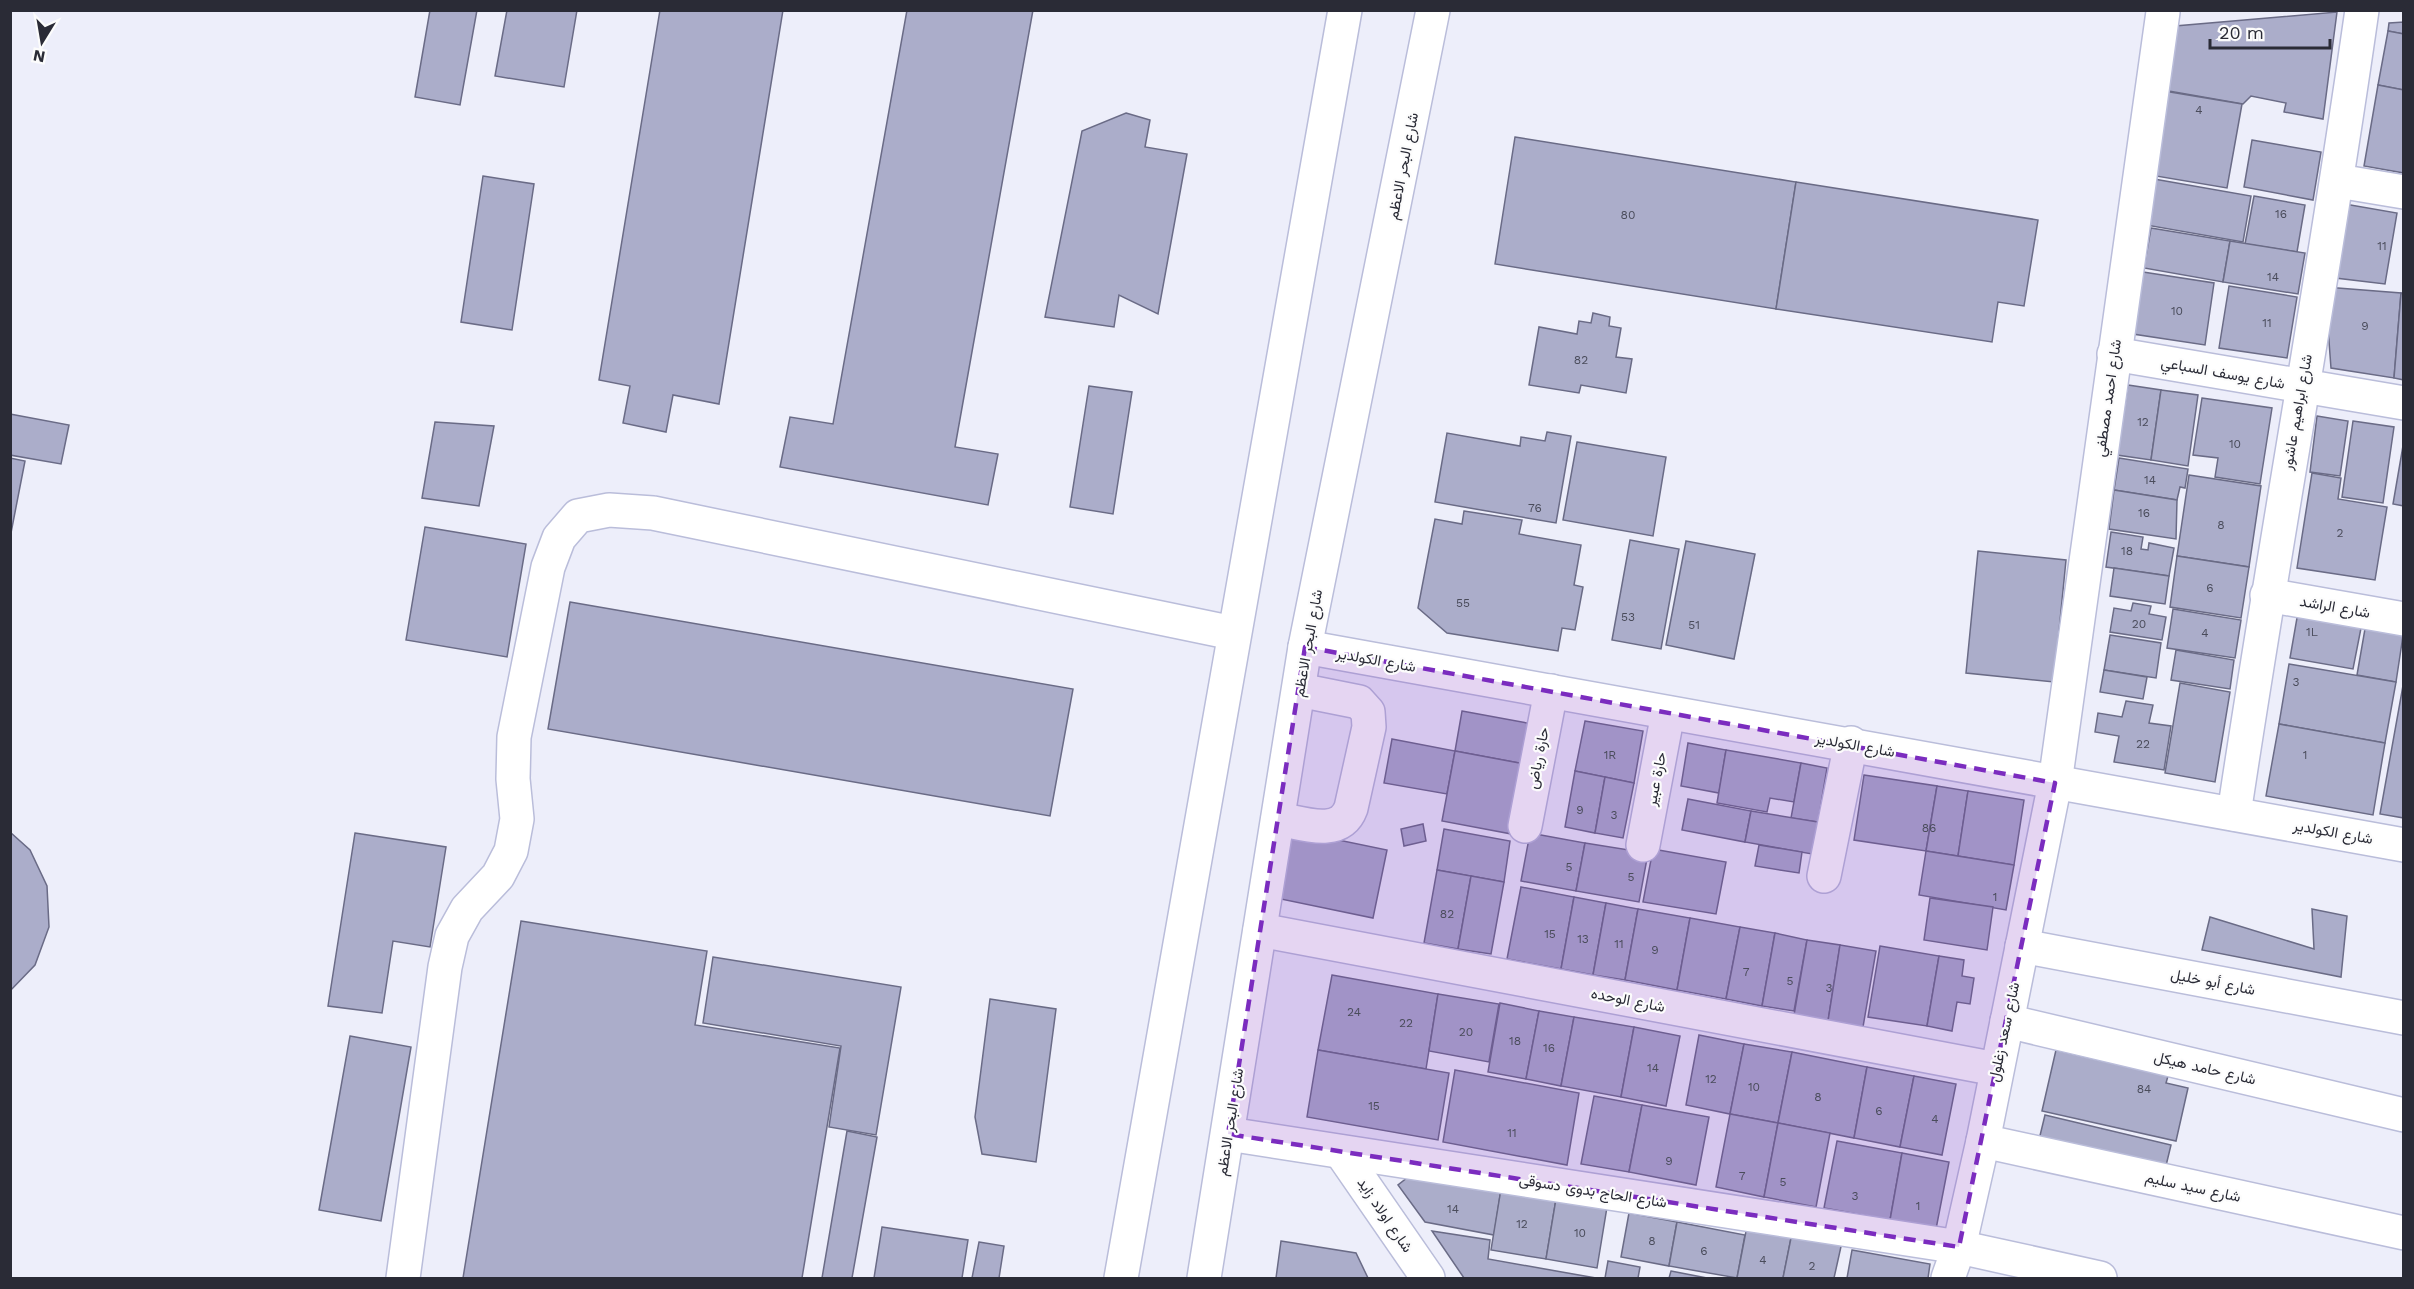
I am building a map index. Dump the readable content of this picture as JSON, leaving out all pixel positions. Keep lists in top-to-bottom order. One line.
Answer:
{"streets":{"street":["شارع البحر الاعظم","شارع يوسف السباعي","شارع احمد مصطفي","شارع ابراهيم عاشور","شارع الراشد","شارع الكولدير","حارة رياض","حارة عبير","شارع أبو خليل","شارع الوحده","شارع سعد زغلول","شارع حامد هيكل","شارع سيد سليم","شارع الحاج بدوى دسوقى","شارع اولاد زايد"]},"crossings":[["شارع البحر الاعظم","شارع الكولدير"],["شارع البحر الاعظم","شارع الوحده"],["شارع البحر الاعظم","شارع الحاج بدوى دسوقى"],["شارع يوسف السباعي","شارع احمد مصطفي"],["شارع يوسف السباعي","شارع ابراهيم عاشور"],["شارع احمد مصطفي","شارع الكولدير"],["شارع احمد مصطفي","شارع سعد زغلول"],["شارع ابراهيم عاشور","شارع الراشد"],["شارع ابراهيم عاشور","شارع الكولدير"],["شارع الكولدير","حارة رياض"],["شارع الكولدير","حارة عبير"],["شارع الكولدير","شارع سعد زغلول"],["شارع أبو خليل","شارع سعد زغلول"],["شارع الوحده","شارع سعد زغلول"],["شارع سعد زغلول","شارع حامد هيكل"],["شارع سعد زغلول","شارع سيد سليم"],["شارع سعد زغلول","شارع الحاج بدوى دسوقى"],["شارع الحاج بدوى دسوقى","شارع اولاد زايد"]],"house_numbers":["4","16","80","11","14","10","11","9","82","12","10","14","76","16","8","2","18","6","55","53","20","51","1L","4","3","22","1R","1","9","3","86","5","5","1","82","15","13","11","9","7","5","3","24","22","20","18","16","14","12","10","84","8","15","6","4","11","9","7","5","3","1","14","12","10","8","6","4","2"],"scale_bar":"20 m","north":"bottom"}
